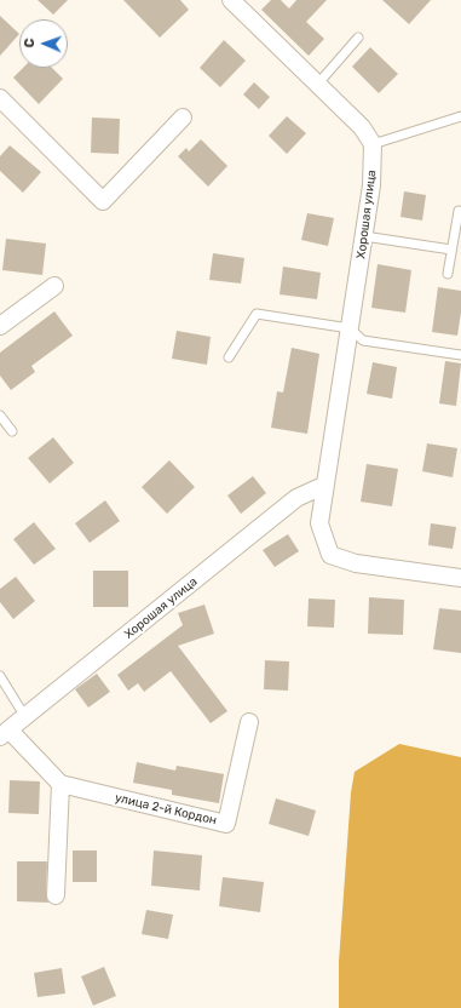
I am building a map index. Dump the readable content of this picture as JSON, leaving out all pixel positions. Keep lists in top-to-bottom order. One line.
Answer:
{"streets":{"street":["Хорошая улица","улица 2-й Кордон"]},"north":"left"}
